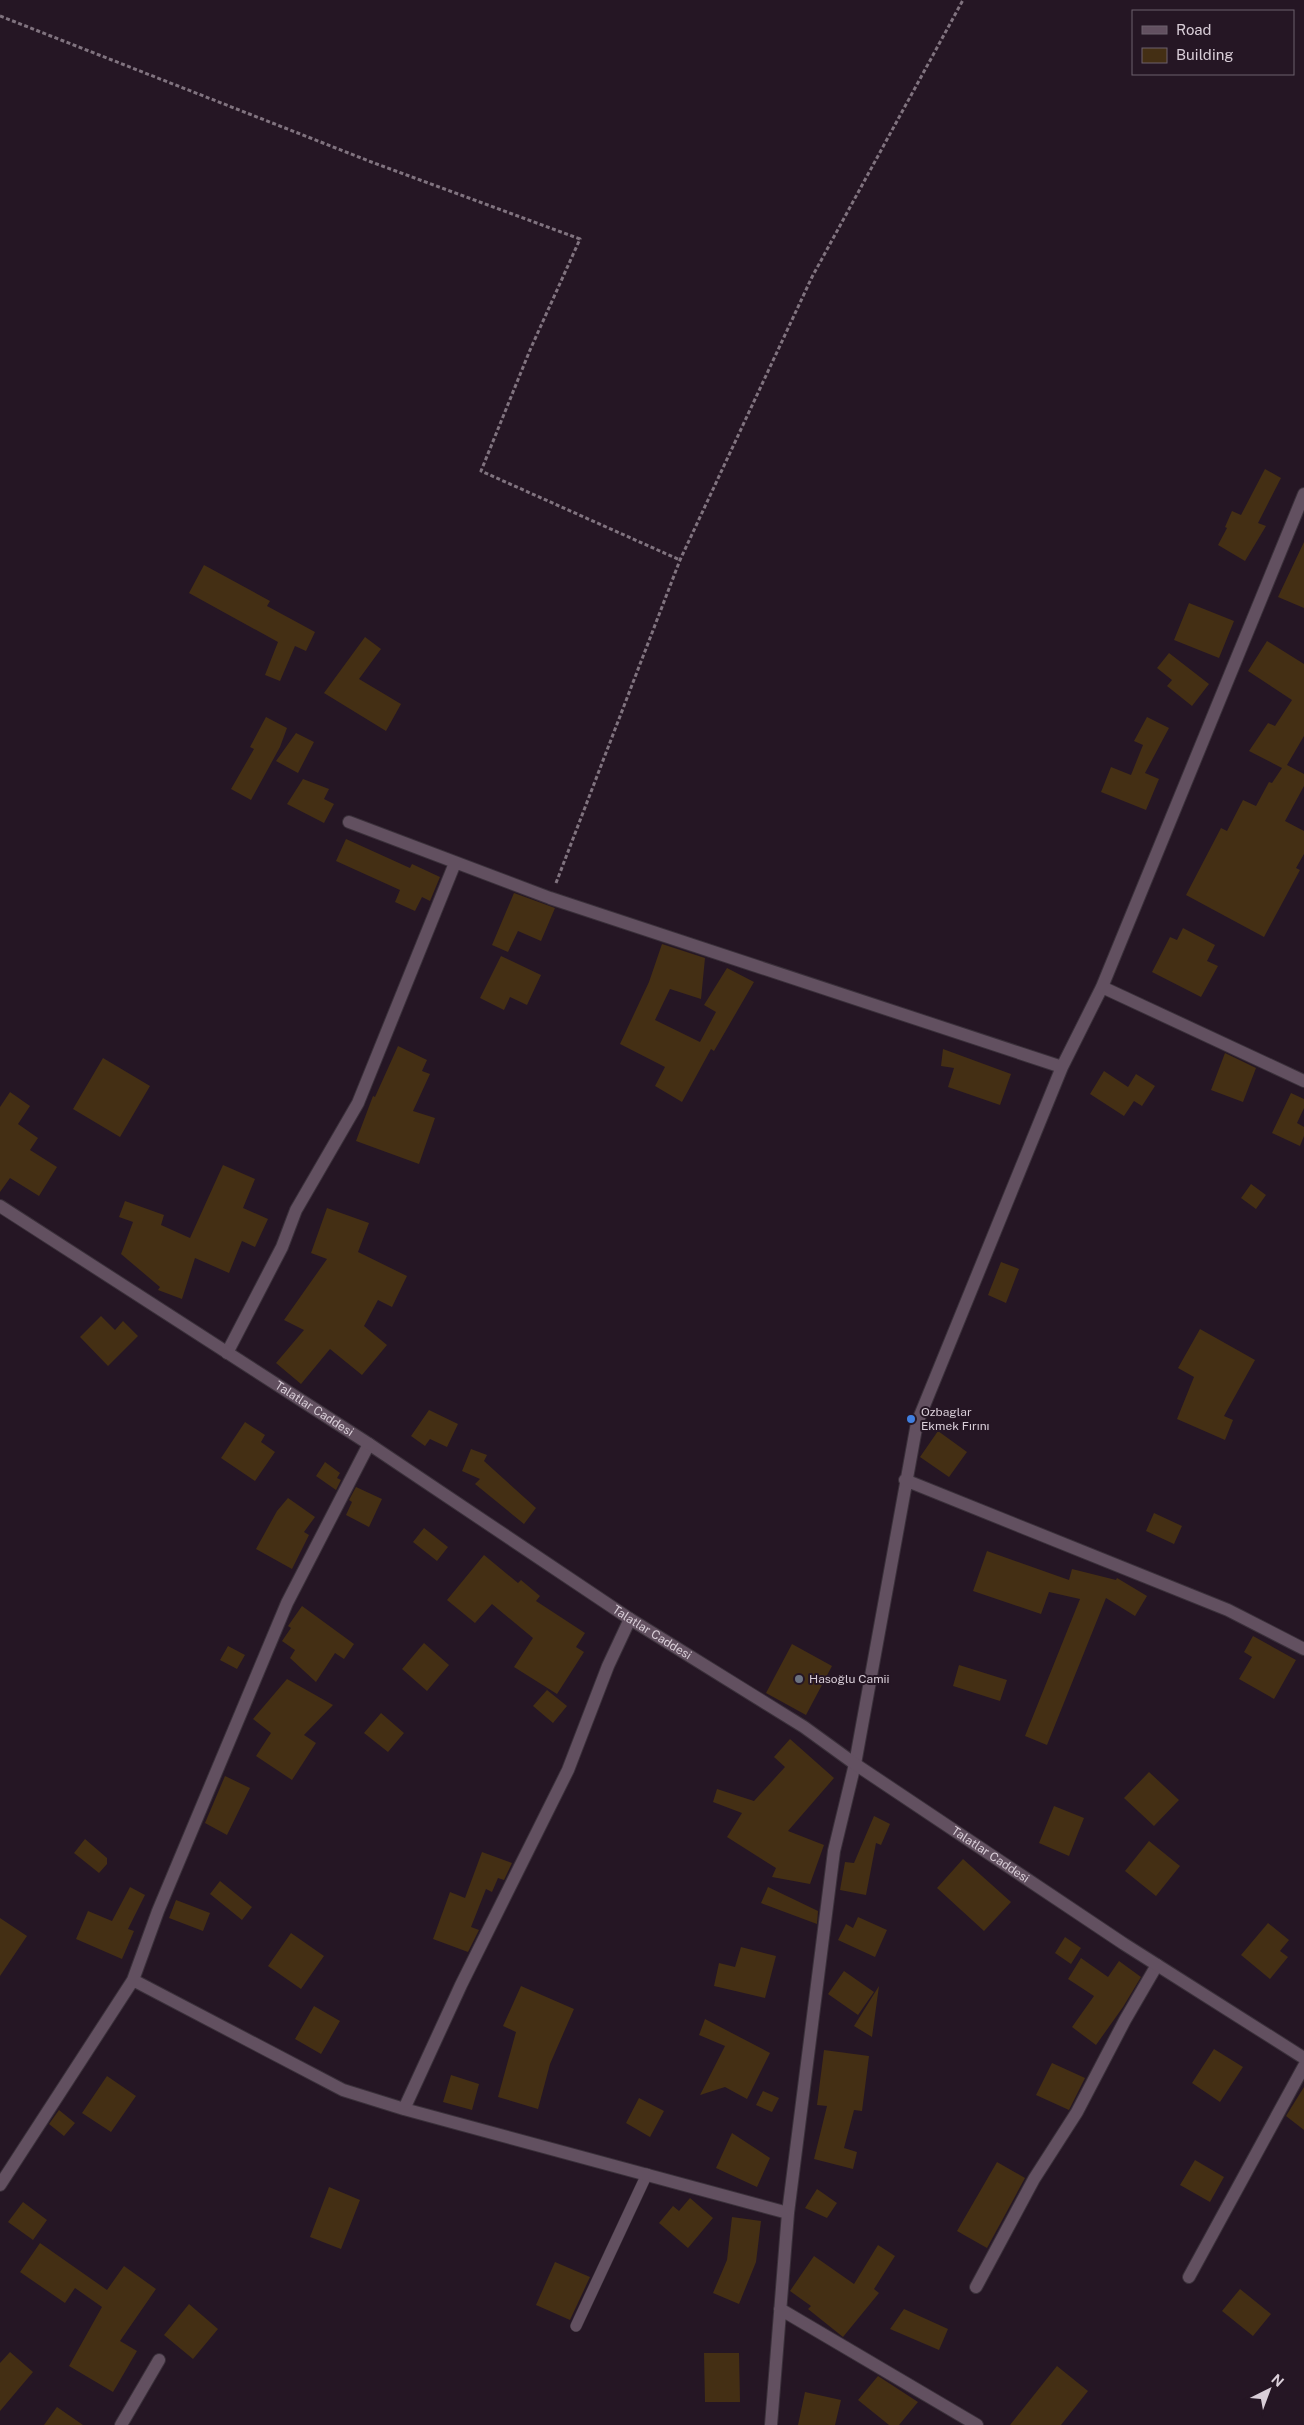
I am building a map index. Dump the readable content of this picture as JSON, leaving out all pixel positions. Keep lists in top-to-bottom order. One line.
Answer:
{"streets":{"street":["Talatlar Caddesi"]},"places":["Ozbaglar Ekmek Fırını","Hasoğlu Camii"],"legend":["Road","Building"],"north":"top right"}
